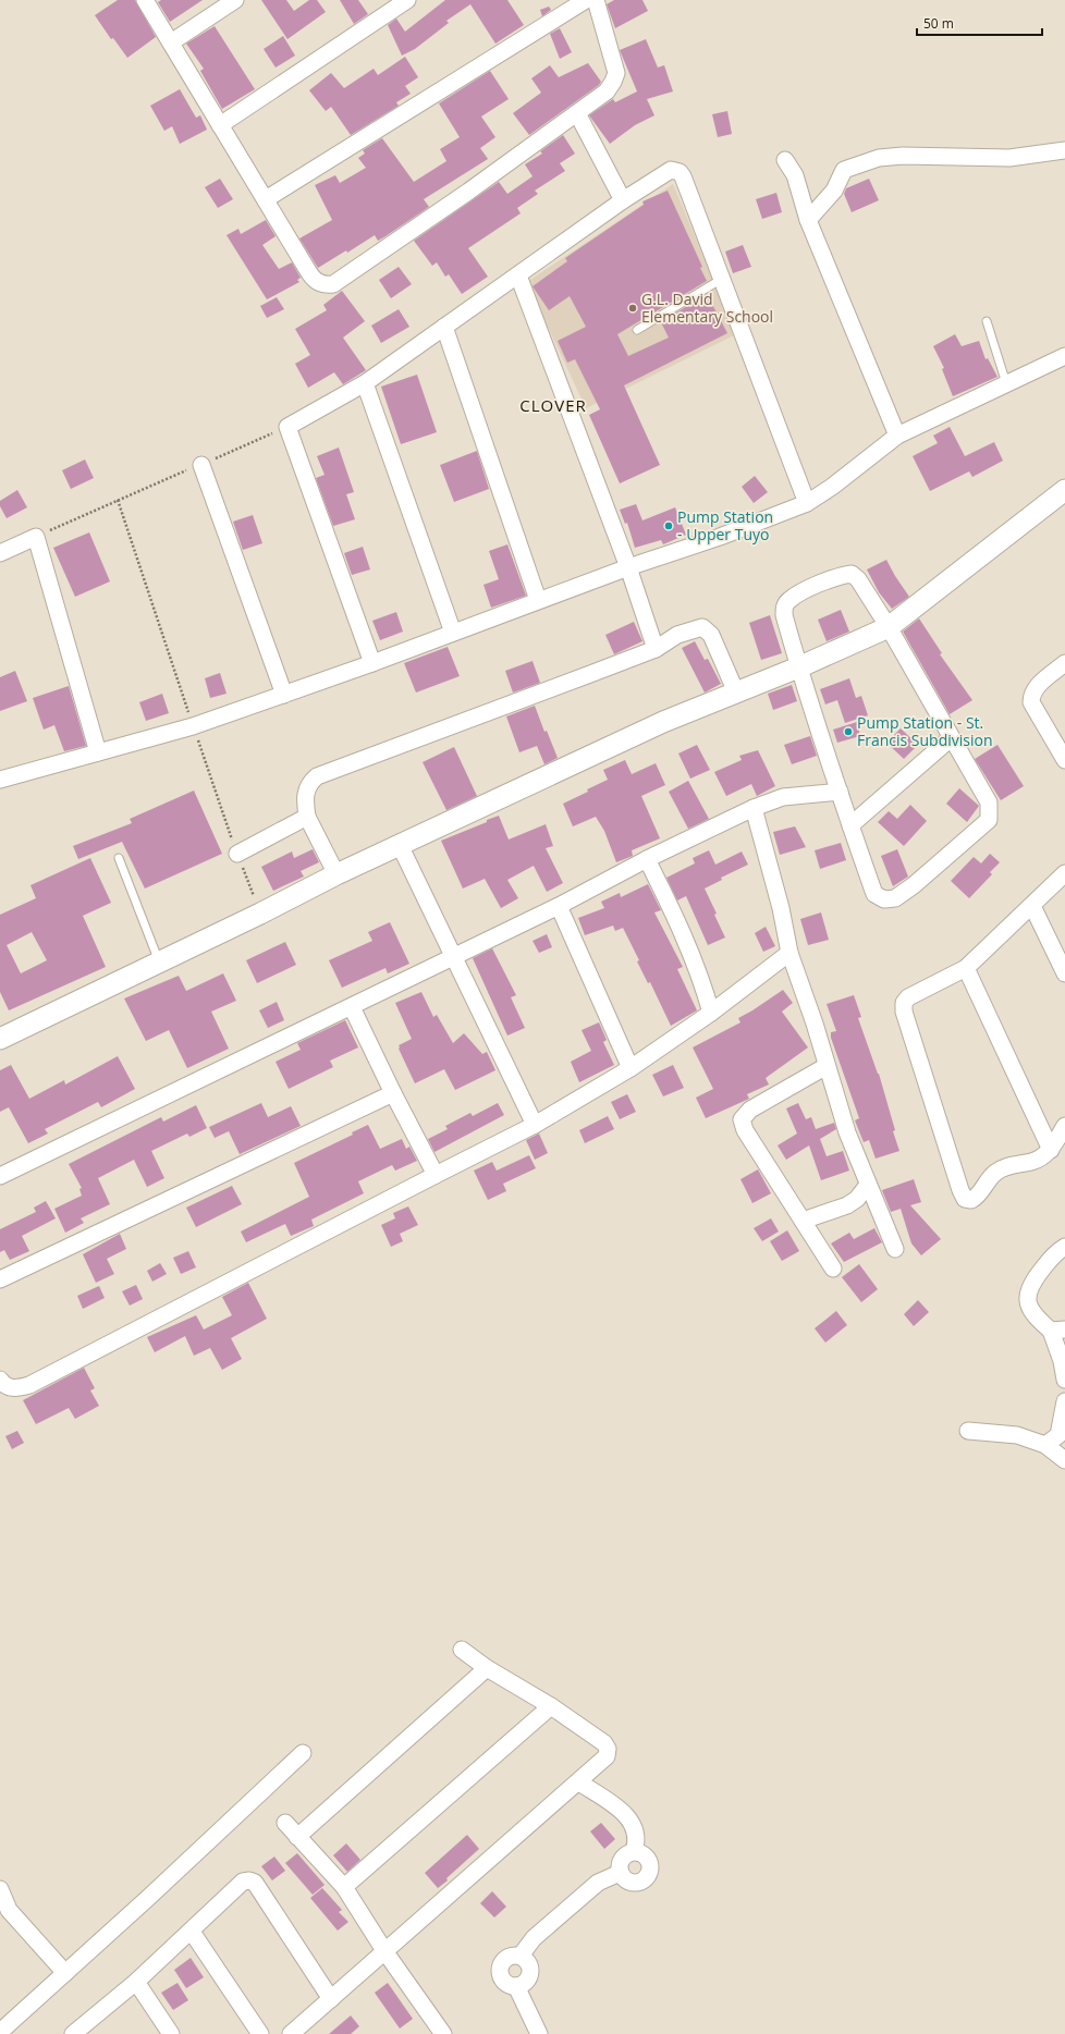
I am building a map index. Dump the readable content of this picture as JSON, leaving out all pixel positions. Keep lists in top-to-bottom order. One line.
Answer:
{"districts":["CLOVER"],"places":["G.L. David Elementary School","Pump Station - Upper Tuyo","Pump Station - St. Francis Subdivision"],"scale_bar":"50 m"}
